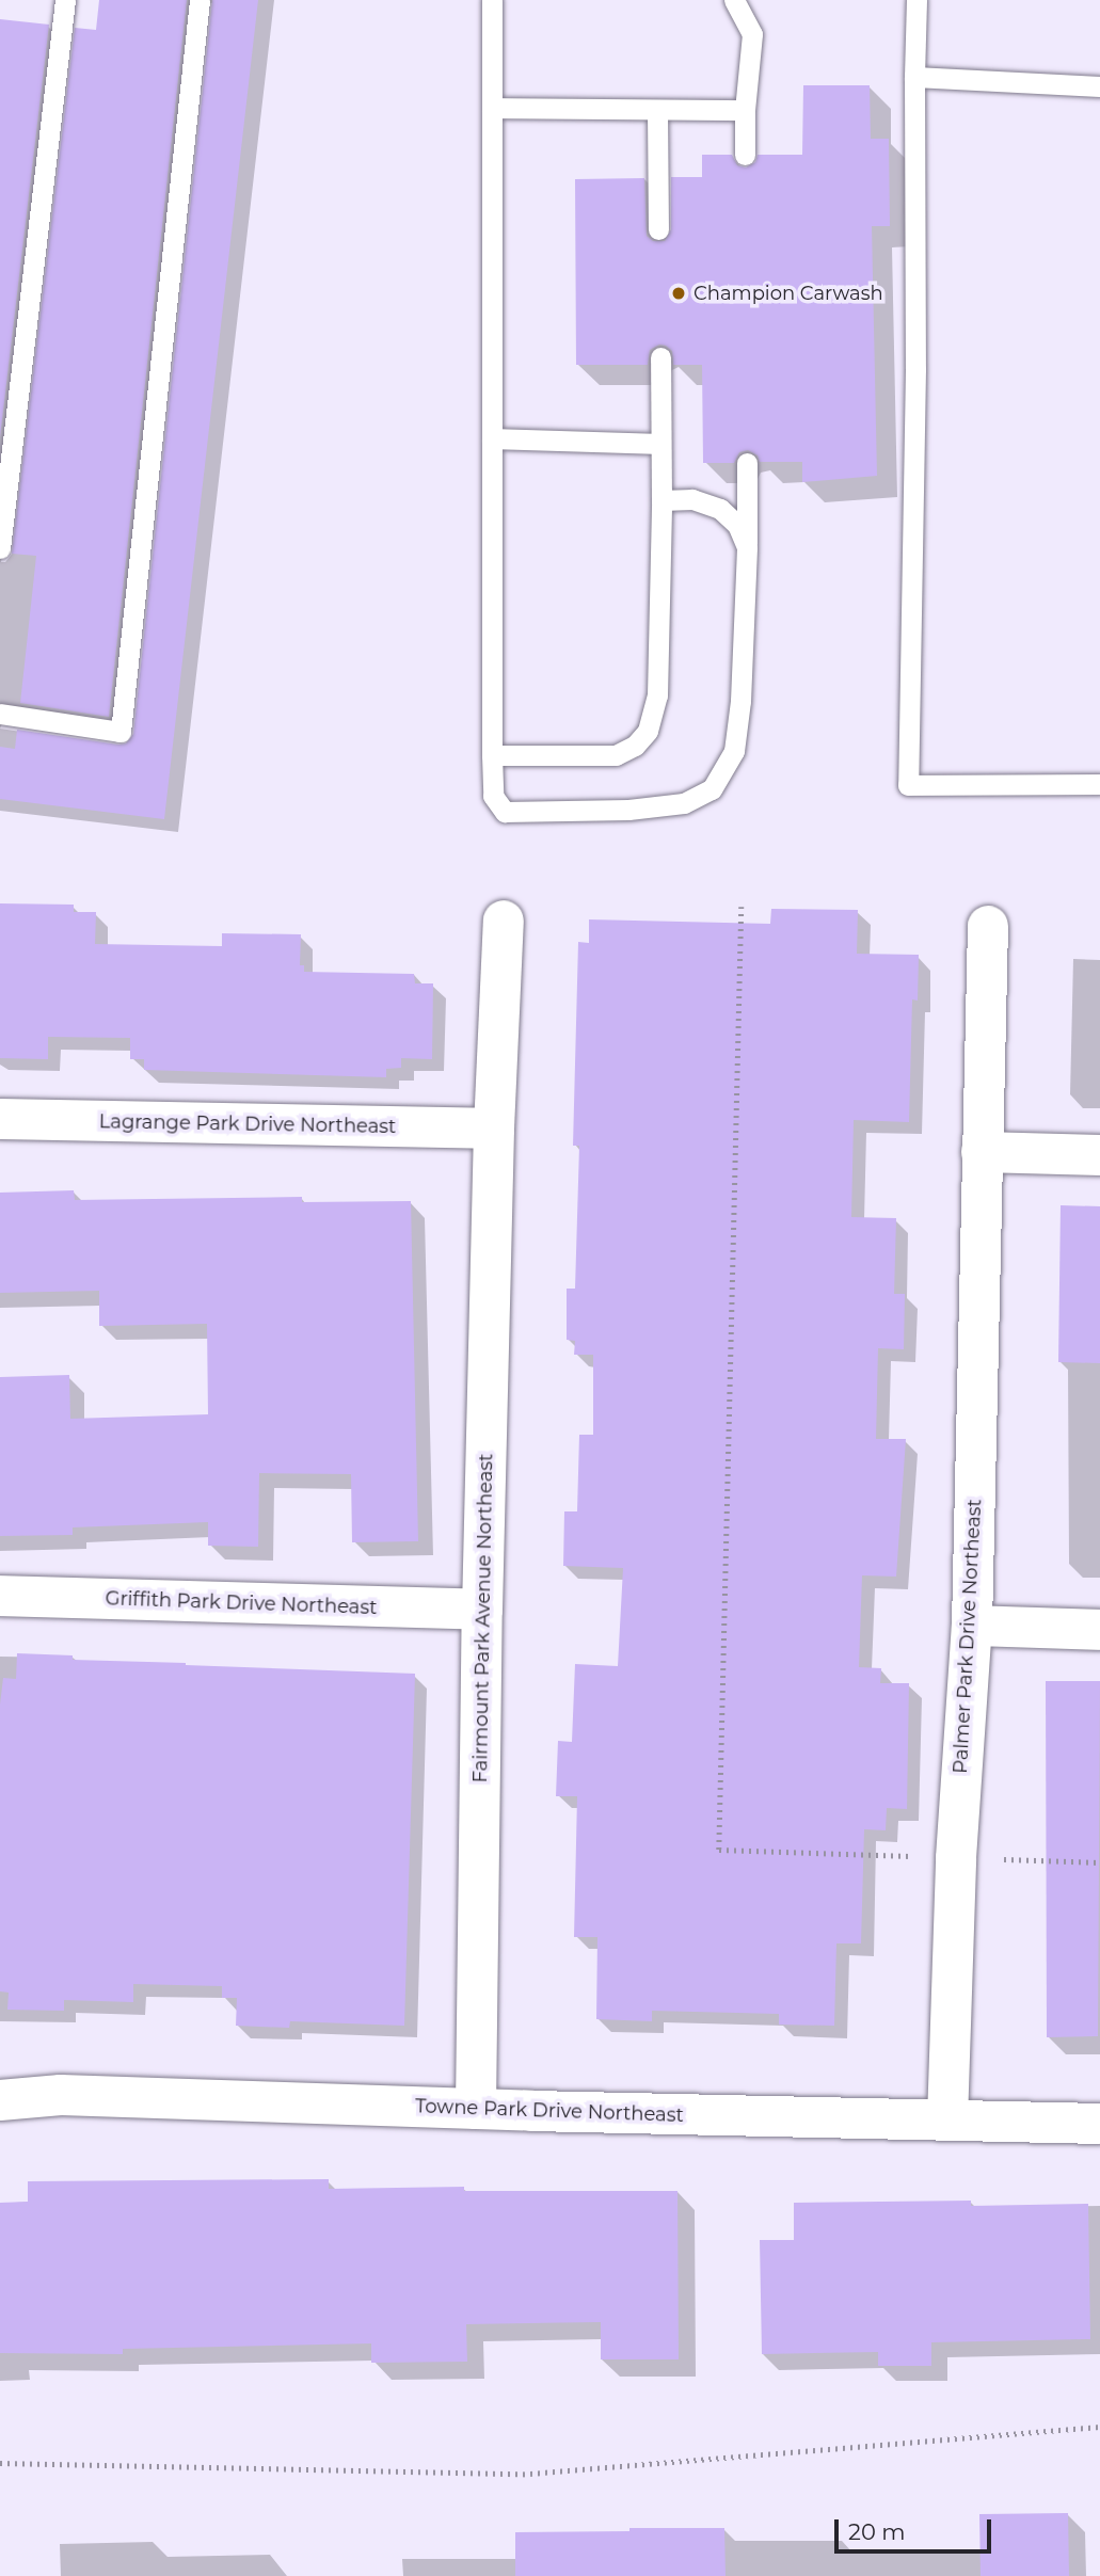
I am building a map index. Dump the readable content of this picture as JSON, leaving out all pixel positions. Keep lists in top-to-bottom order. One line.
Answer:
{"streets":{"street":["Lagrange Park Drive Northeast","Griffith Park Drive Northeast","Fairmount Park Avenue Northeast","Palmer Park Drive Northeast","Towne Park Drive Northeast"]},"crossings":[["Lagrange Park Drive Northeast","Fairmount Park Avenue Northeast"],["Griffith Park Drive Northeast","Fairmount Park Avenue Northeast"],["Fairmount Park Avenue Northeast","Towne Park Drive Northeast"],["Palmer Park Drive Northeast","Towne Park Drive Northeast"]],"places":["Champion Carwash"],"scale_bar":"20 m"}
